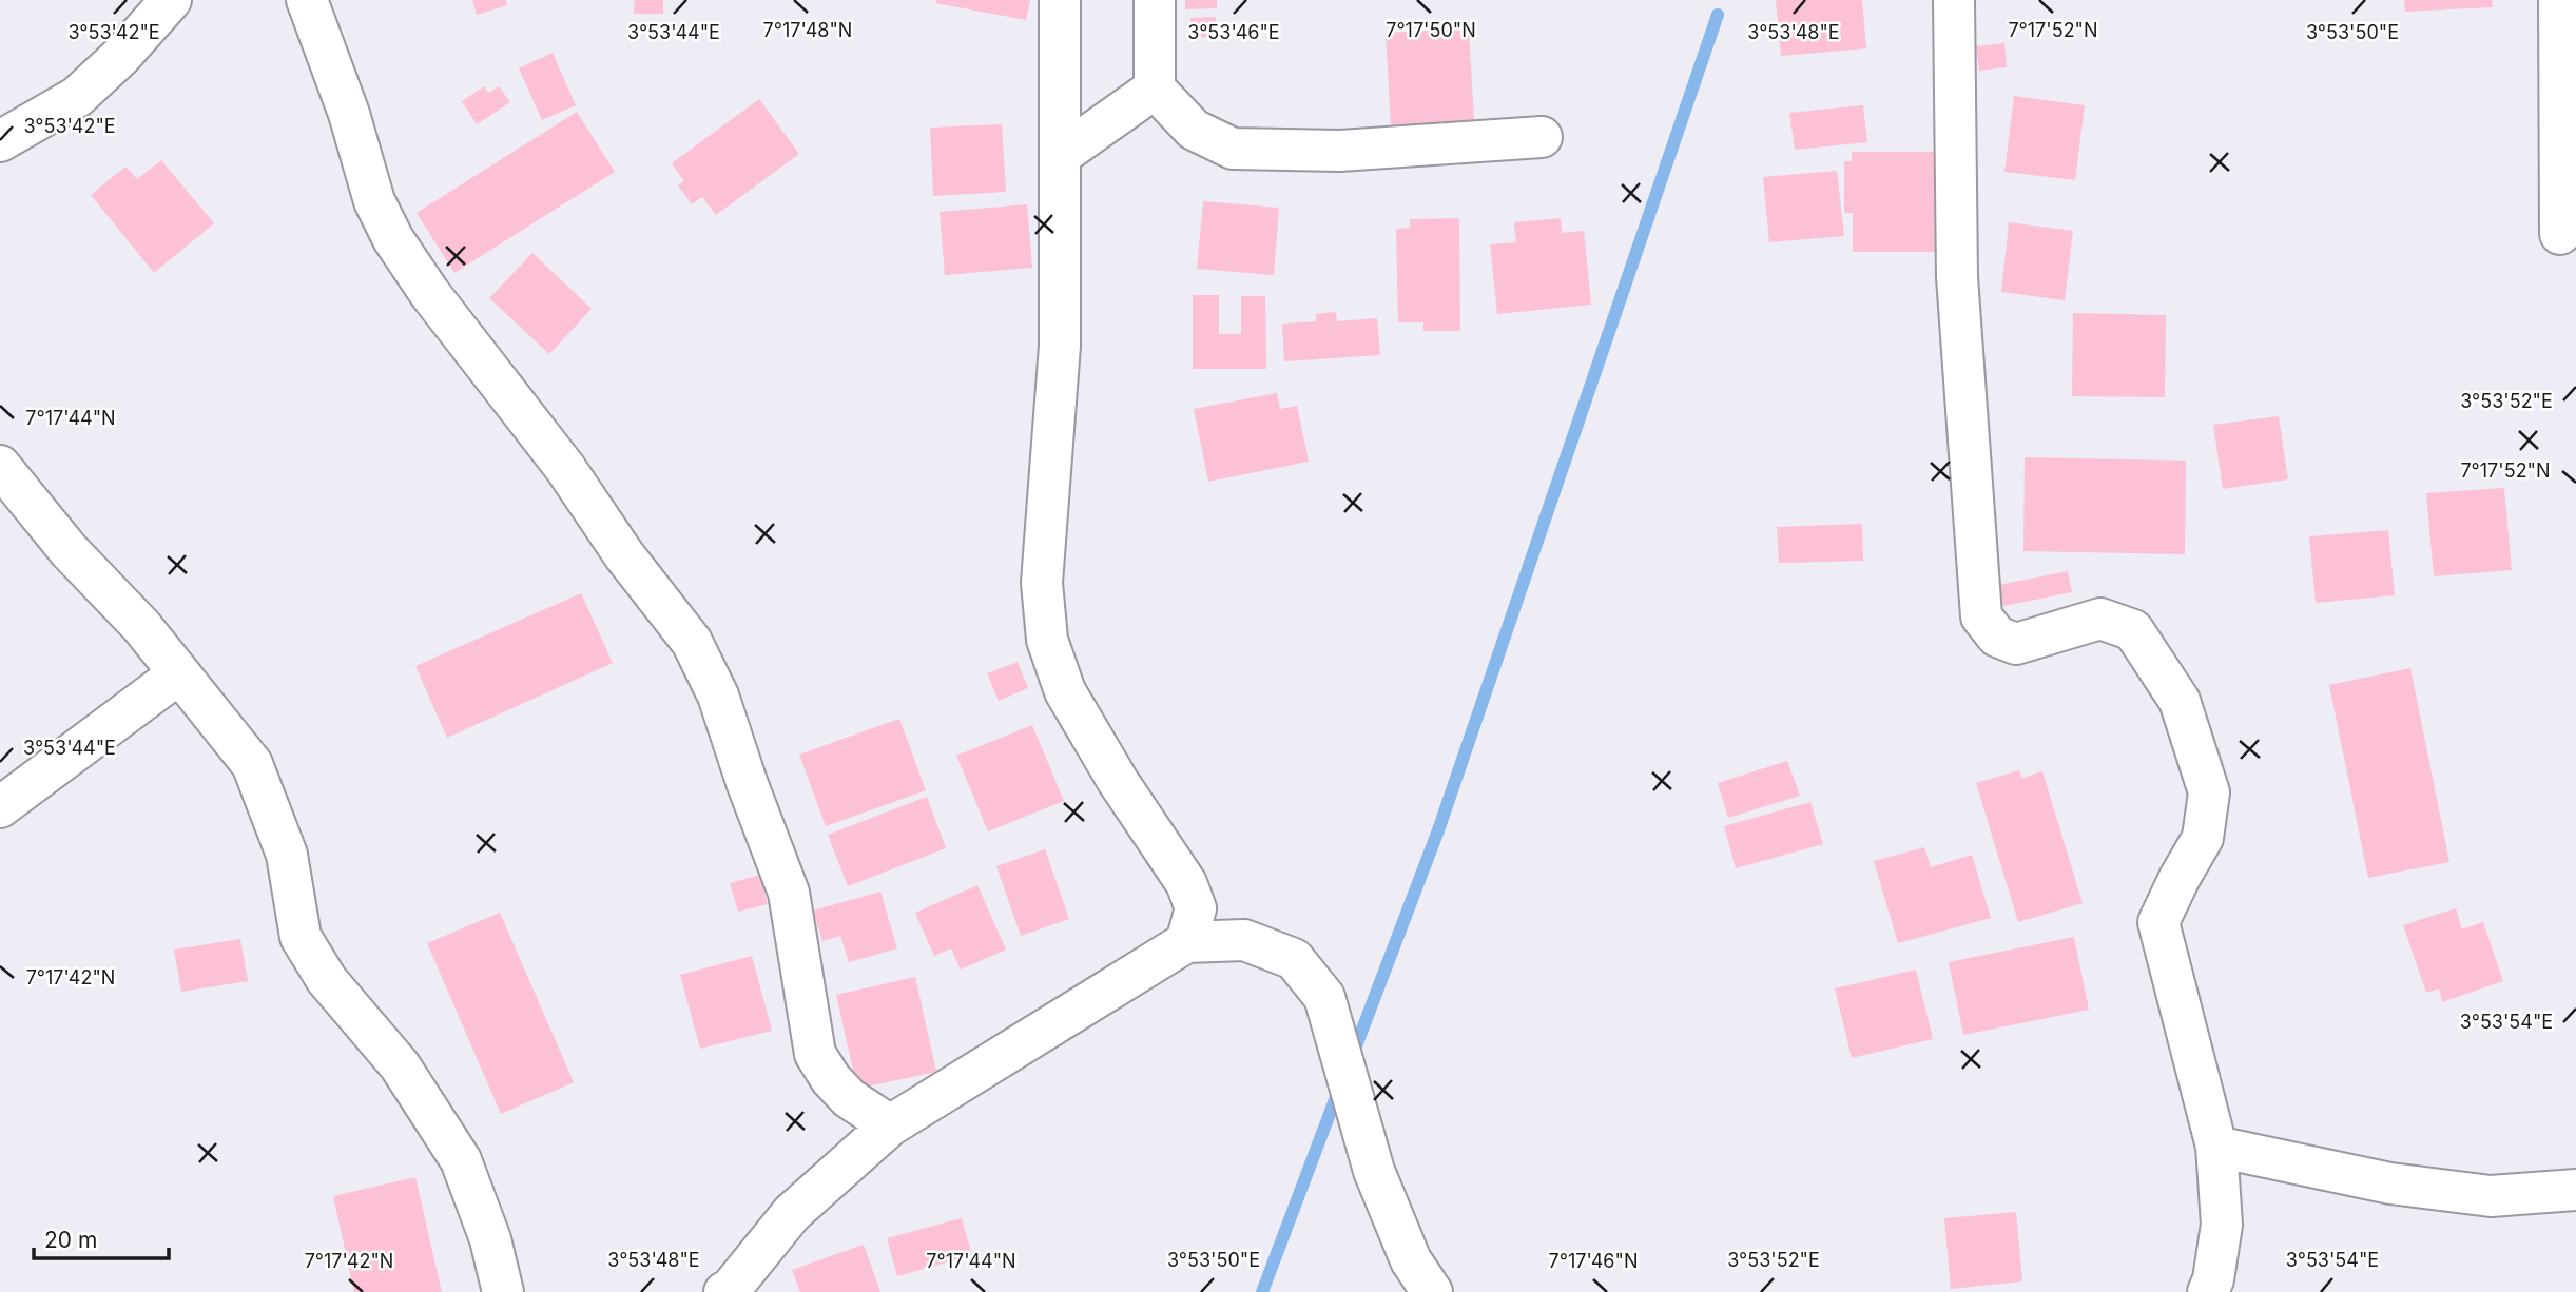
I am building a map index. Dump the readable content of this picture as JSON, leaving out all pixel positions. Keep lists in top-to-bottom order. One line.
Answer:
{"scale_bar":"20 m","coordinates":["7°17'52\"N","7°17'48\"N","7°17'50\"N","3°53'42\"E","3°53'44\"E","3°53'46\"E","3°53'48\"E","3°53'50\"E","3°53'52\"E","7°17'44\"N","7°17'42\"N","3°53'54\"E","7°17'46\"N"]}
